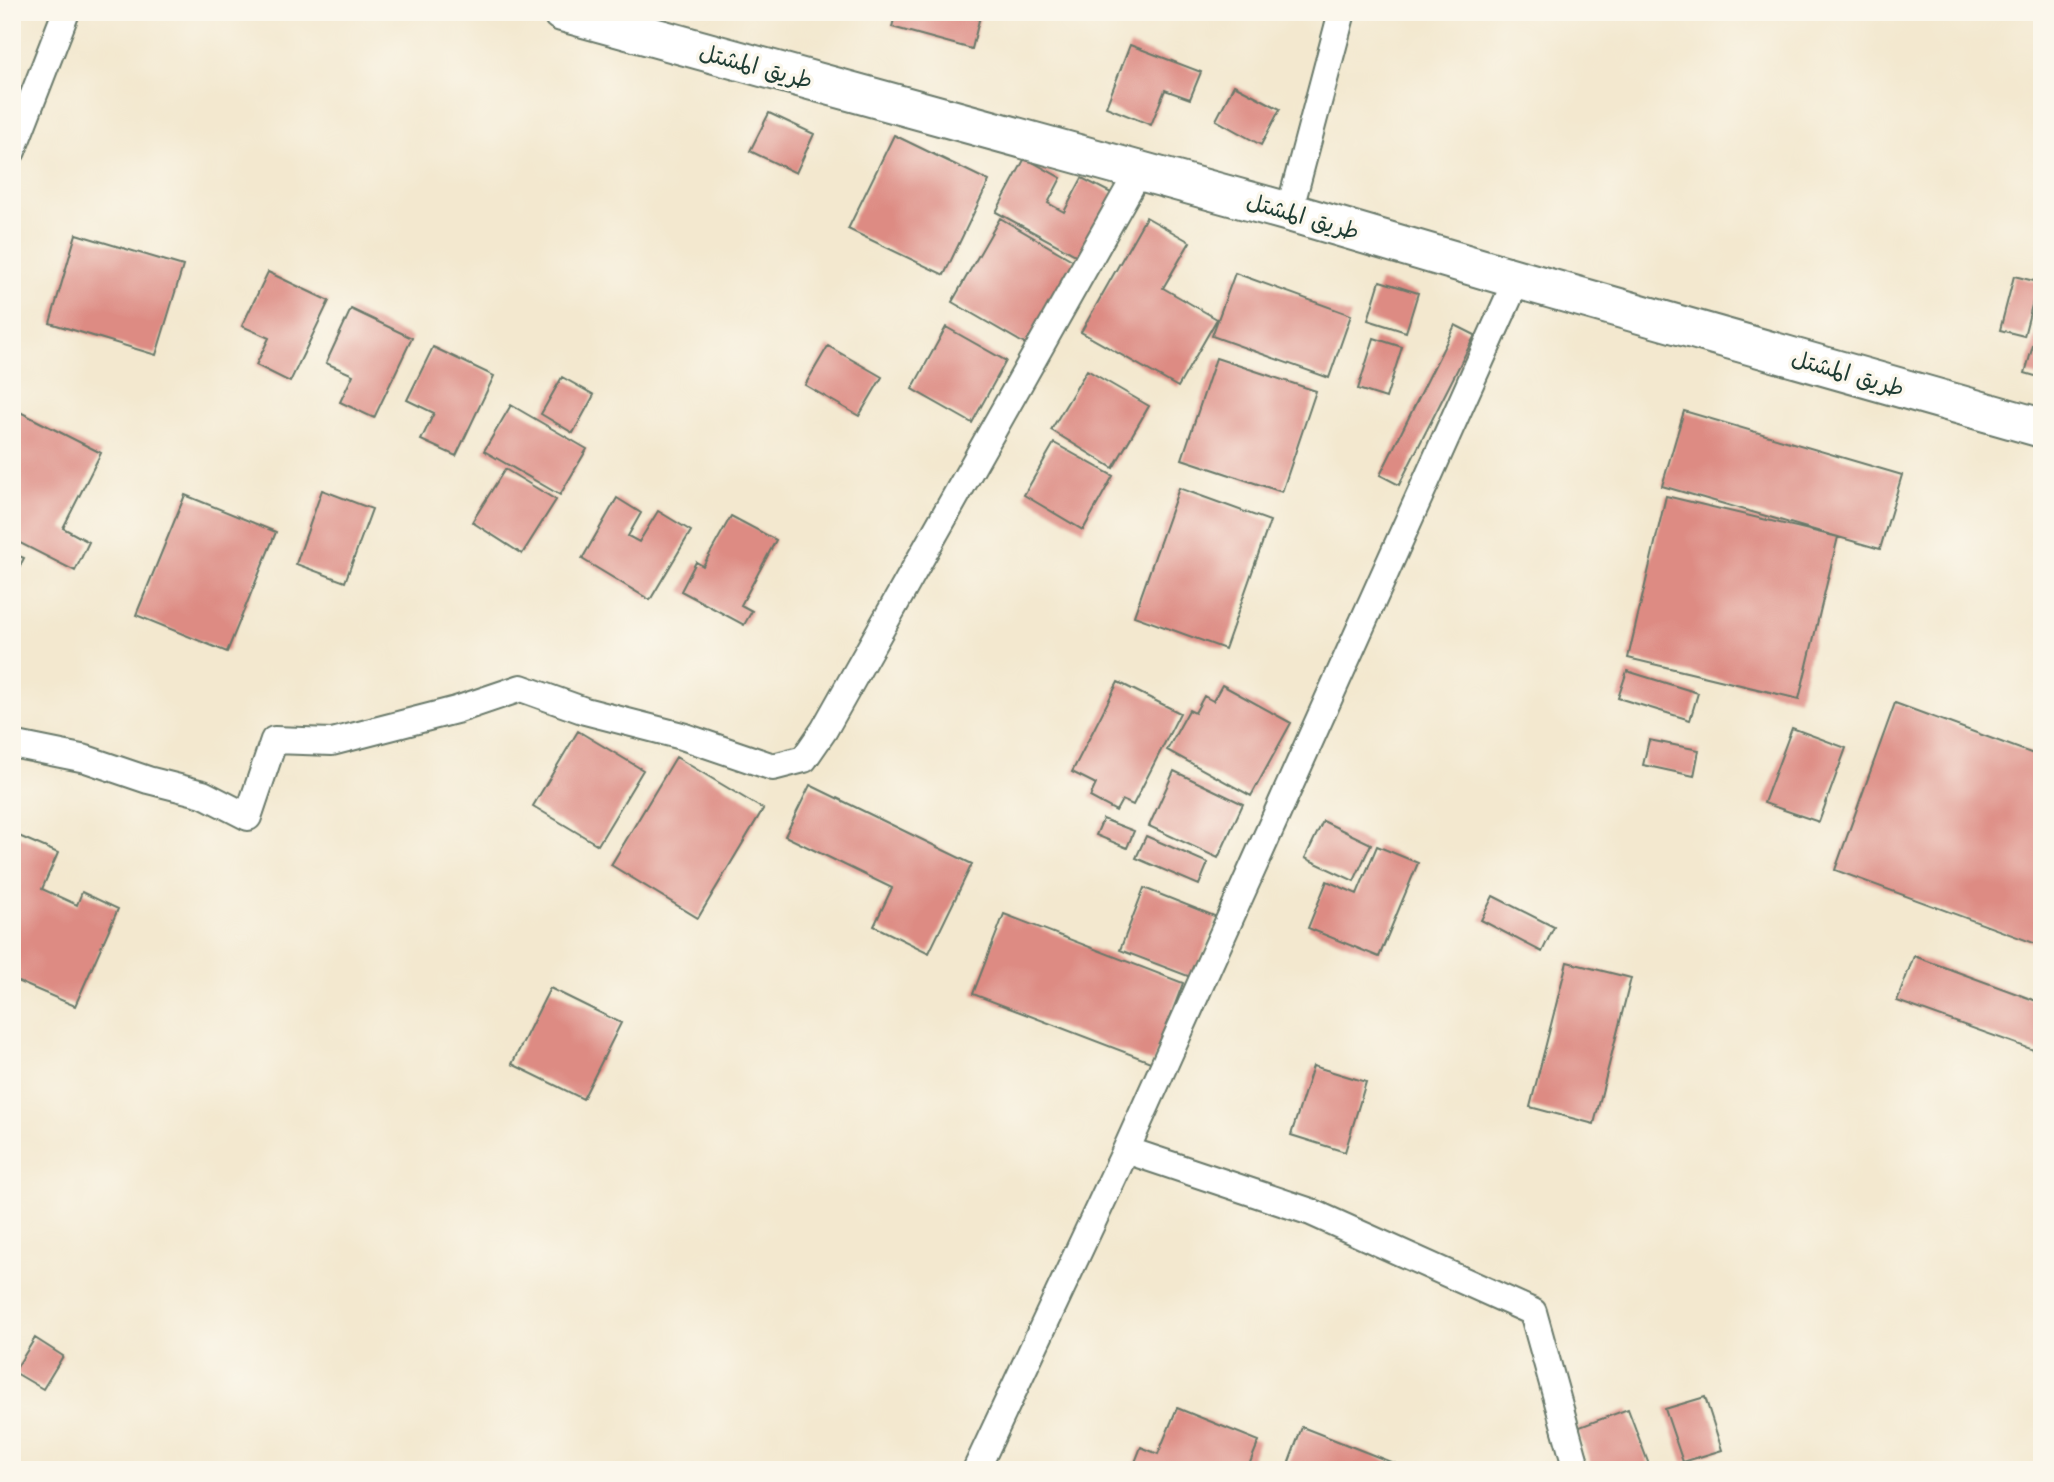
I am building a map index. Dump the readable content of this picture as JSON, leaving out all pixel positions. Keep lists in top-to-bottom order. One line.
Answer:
{"streets":{"main road":["طريق المشتل"]}}
